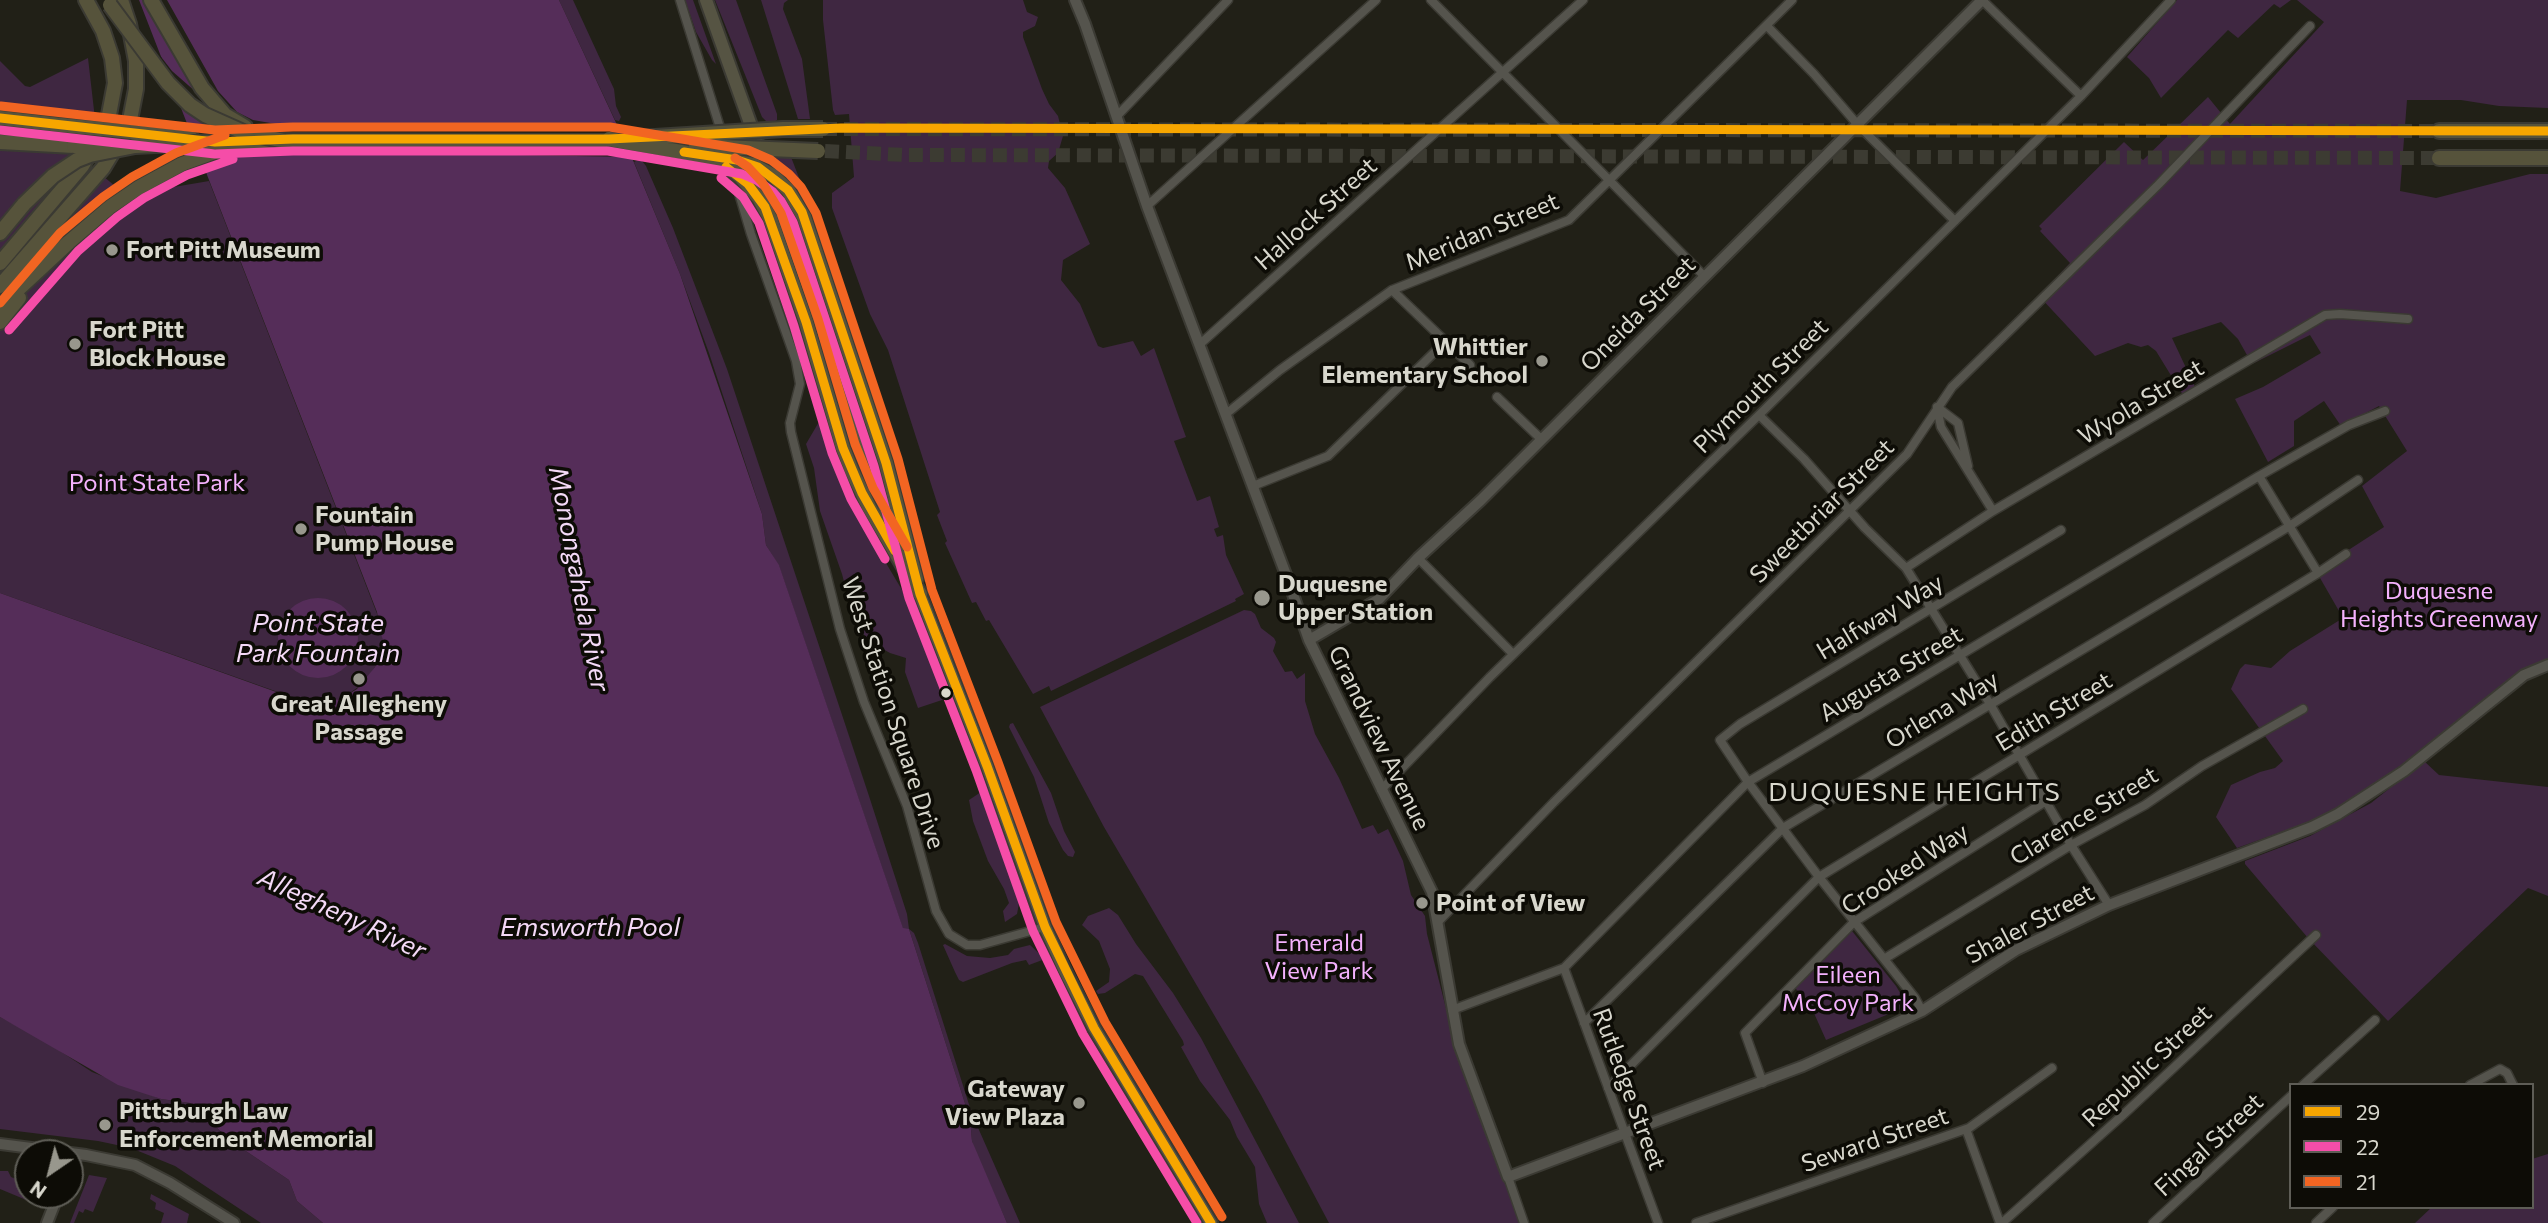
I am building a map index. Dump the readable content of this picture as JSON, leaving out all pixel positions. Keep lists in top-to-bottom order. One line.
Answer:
{"streets":{"street":["Hallock Street","Meridan Street","Oneida Street","Plymouth Street","Wyola Street","Sweetbriar Street","Halfway Way","Augusta Street","Orlena Way","Edith Street","West Station Square Drive","Grandview Avenue","Clarence Street","Crooked Way","Shaler Street","Republic Street","Rutledge Street","Seward Street","Fingal Street"]},"crossings":[["Hallock Street","Grandview Avenue"],["Meridan Street","Grandview Avenue"],["Oneida Street","Grandview Avenue"],["Plymouth Street","Grandview Avenue"],["Sweetbriar Street","Grandview Avenue"],["Halfway Way","Augusta Street"],["Augusta Street","Grandview Avenue"],["Augusta Street","Rutledge Street"],["Orlena Way","Rutledge Street"],["Edith Street","Rutledge Street"],["Grandview Avenue","Shaler Street"],["Crooked Way","Shaler Street"],["Shaler Street","Rutledge Street"]],"districts":["DUQUESNE HEIGHTS"],"water":["Monongahela River","Point State Park Fountain","Allegheny River","Emsworth Pool"],"parks":["Point State Park","Duquesne Heights Greenway","Emerald View Park","Eileen McCoy Park"],"places":["Fort Pitt Museum","Fort Pitt Block House","Whittier Elementary School","Fountain Pump House","Duquesne Upper Station","Great Allegheny Passage","Point of View","Gateway View Plaza","Pittsburgh Law Enforcement Memorial"],"lines":["transit line 21","transit line 29","transit line 22"],"legend":["29","22","21"],"north":"bottom left"}
